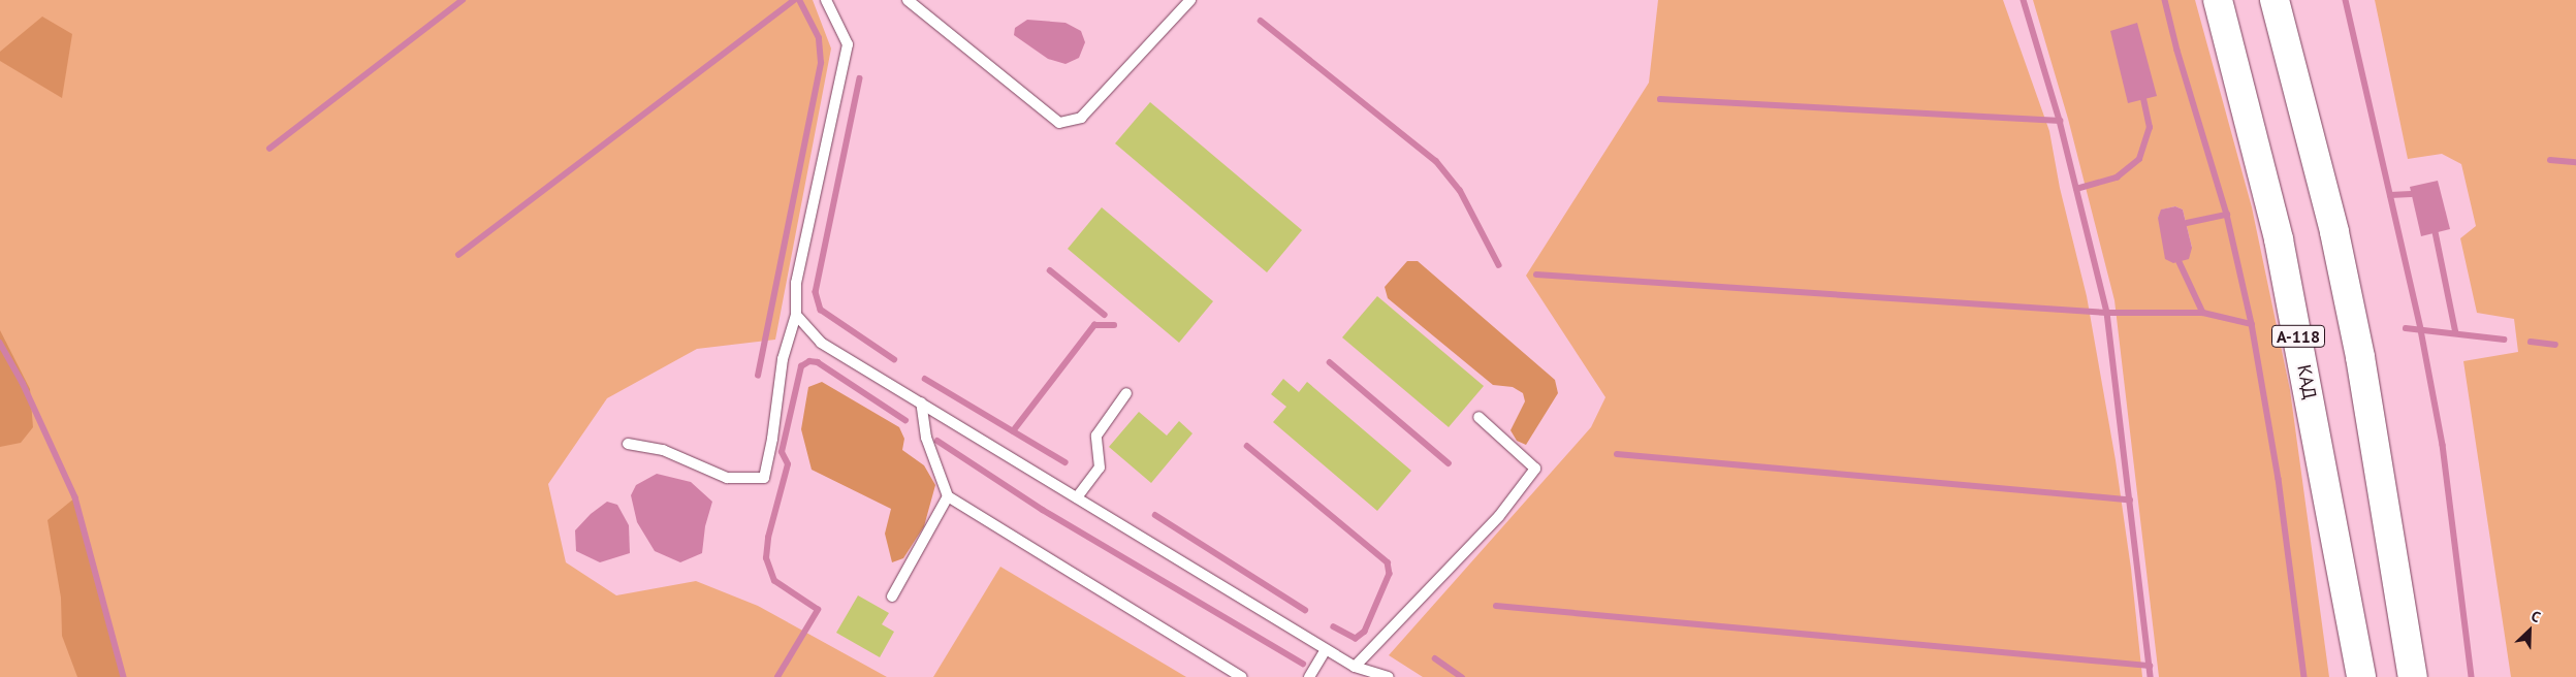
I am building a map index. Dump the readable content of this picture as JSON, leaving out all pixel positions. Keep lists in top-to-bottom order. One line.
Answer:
{"streets":{"highway":["А-118","КАД"]},"north":"top right"}
